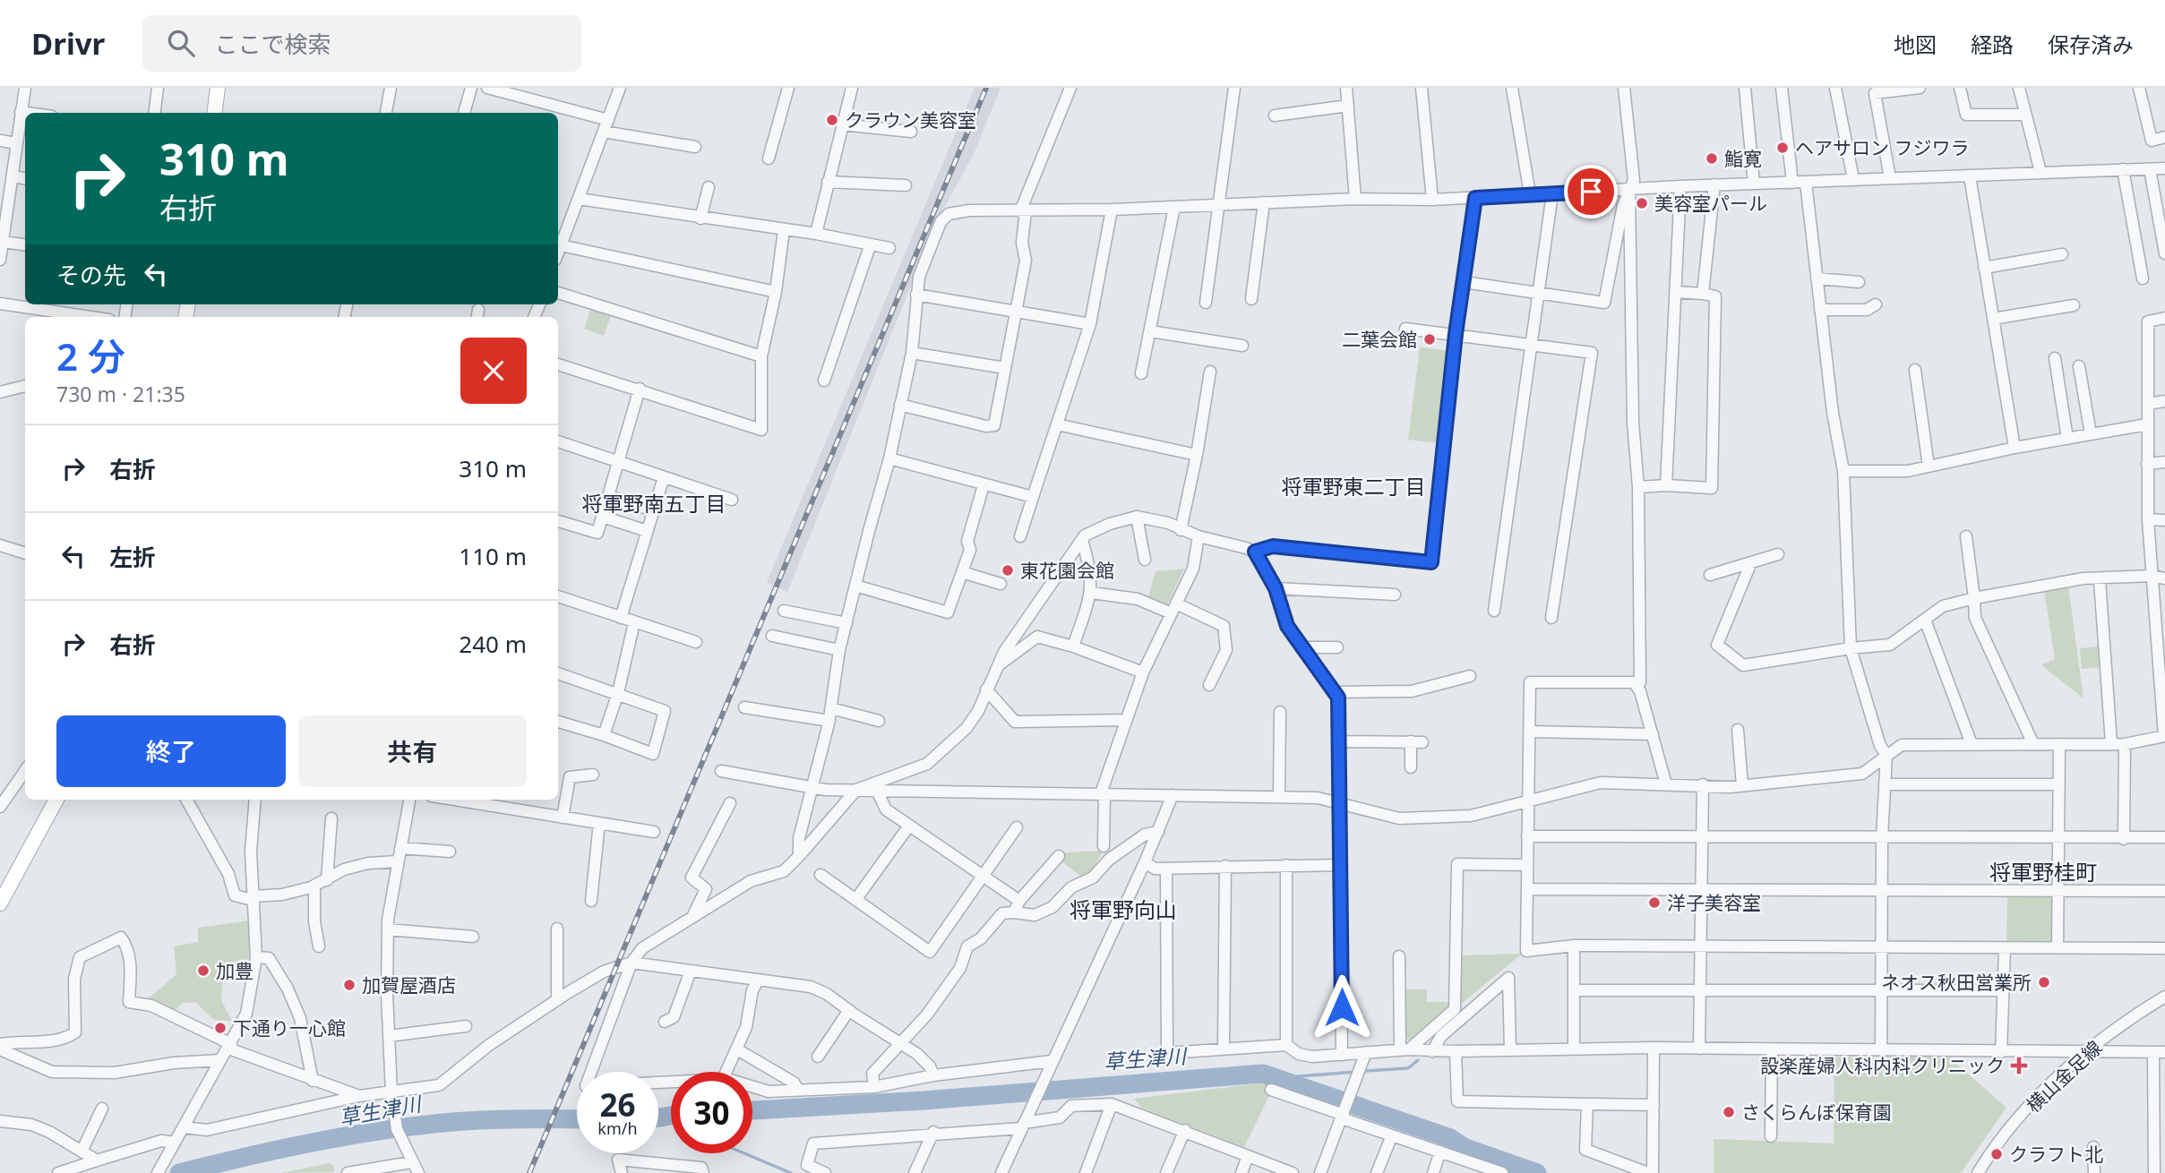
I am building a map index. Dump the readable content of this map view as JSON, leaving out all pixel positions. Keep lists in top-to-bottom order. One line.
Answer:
{"streets":{"street":["横山金足線"]},"districts":["将軍野東二丁目","将軍野南五丁目","将軍野桂町","将軍野向山"],"water":["草生津川"],"places":{"other":["クラウン美容室","ヘアサロン フジワラ","鮨寛","美容室パール","二葉会館","東花園会館","洋子美容室","加豊","ネオス秋田営業所","加賀屋酒店","下通り一心館","さくらんぼ保育園","クラフト北"],"health":["設楽産婦人科内科クリニック"]},"page":{"header":"Drivr","search":"ここで検索","nav":["地図","経路","保存済み"],"turn":["310 m","右折"],"then":"その先","heading":["2 分","730 m · 21:35"],"list":[{"name":"右折","value":"310 m"},{"name":"左折","value":"110 m"},{"name":"右折","value":"240 m"}],"buttons":["終了","共有"],"speed":"26 km/h","limit":"30"}}
